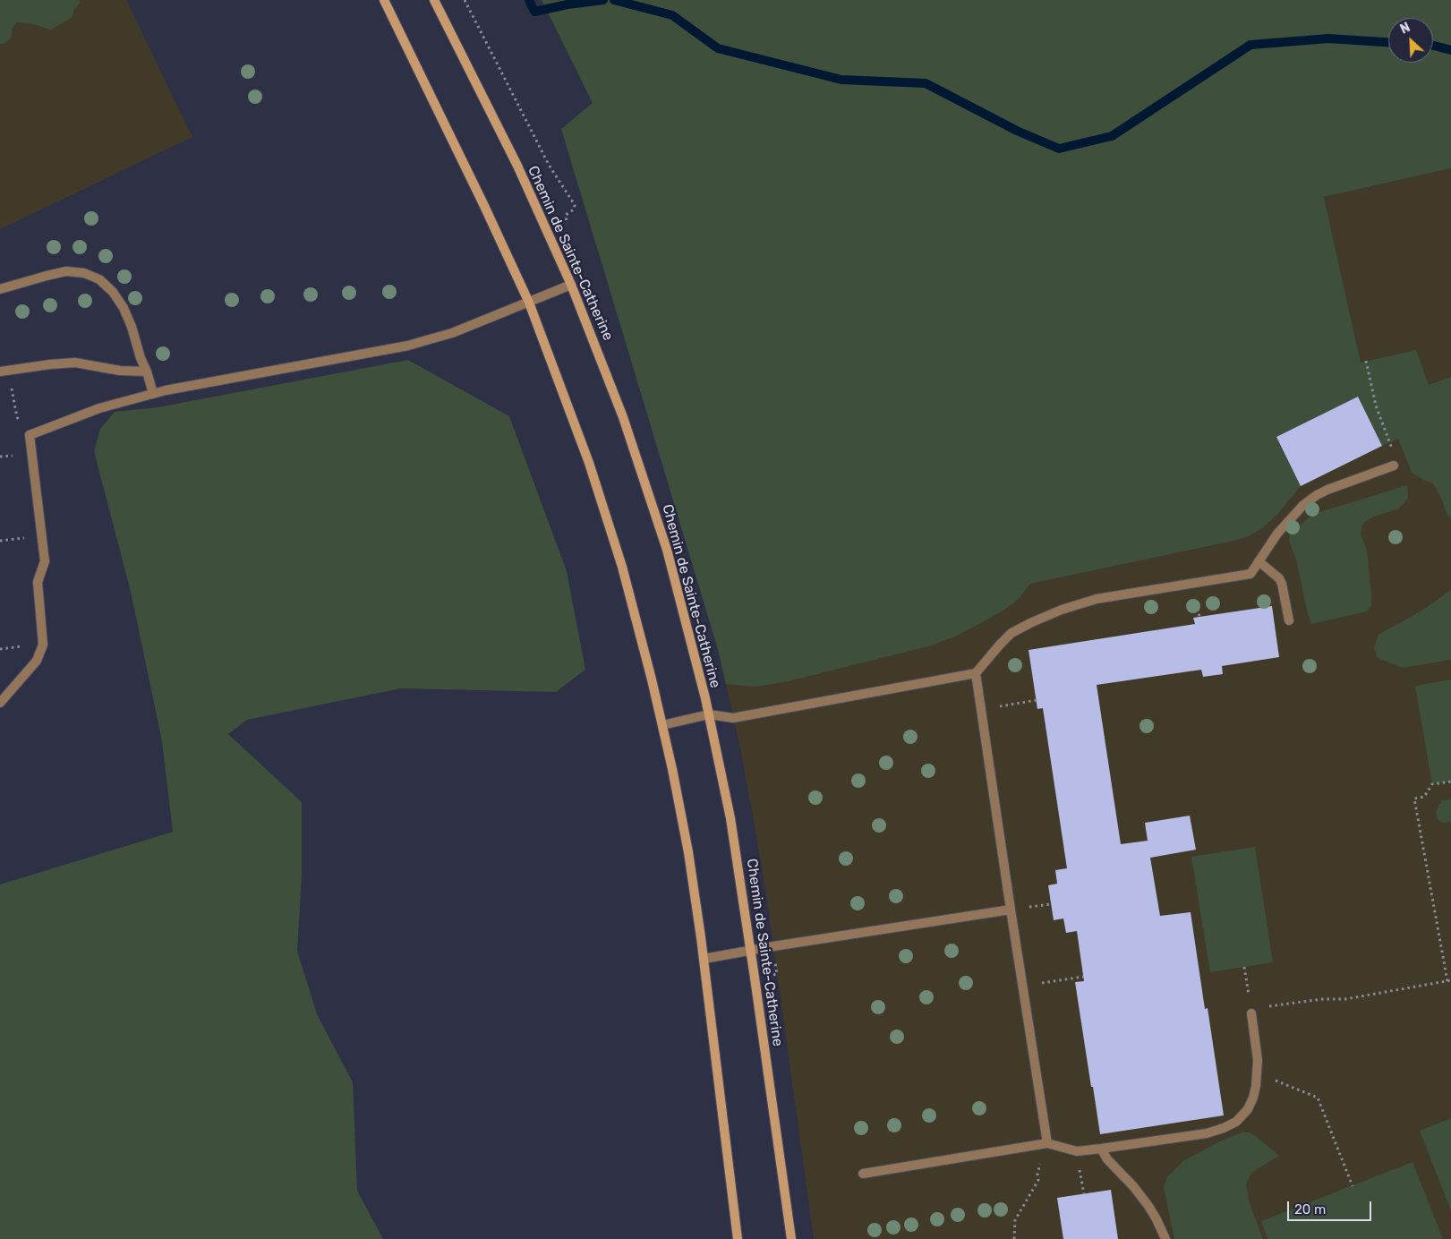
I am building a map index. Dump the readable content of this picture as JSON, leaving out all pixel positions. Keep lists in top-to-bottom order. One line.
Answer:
{"streets":{"main road":["Chemin de Sainte-Catherine"]},"scale_bar":"20 m","north":"top left"}
